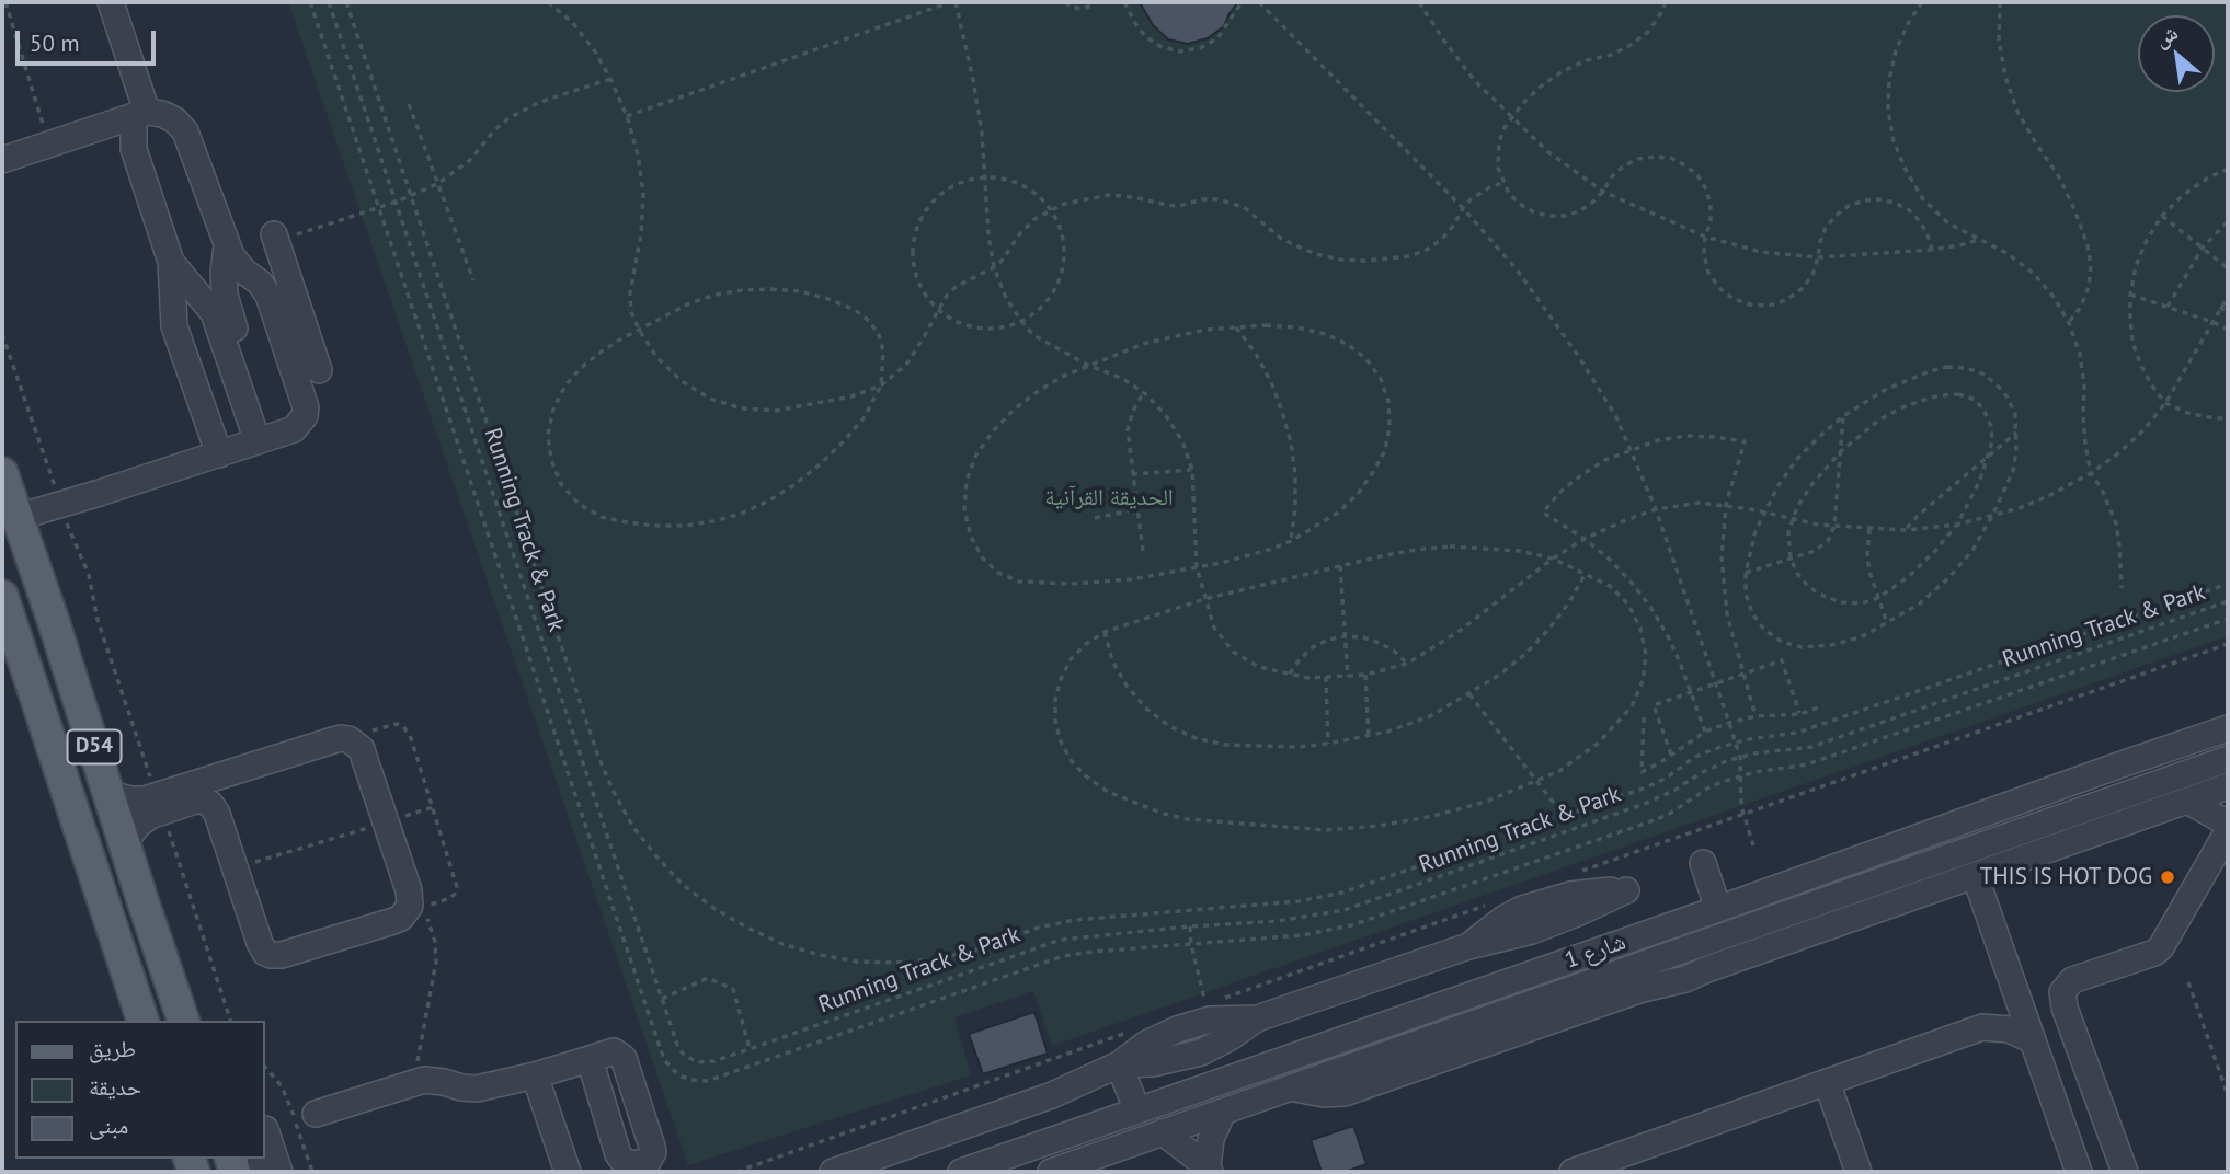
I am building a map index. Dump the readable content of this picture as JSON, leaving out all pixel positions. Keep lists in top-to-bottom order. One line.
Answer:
{"streets":{"main road":["D54"],"street":["شارع 1"],"path":["Running Track & Park"]},"parks":["الحديقة القرآنية"],"places":["THIS IS HOT DOG"],"legend":["طريق","حديقة","مبنى"],"scale_bar":"50 m","north":"top left"}
